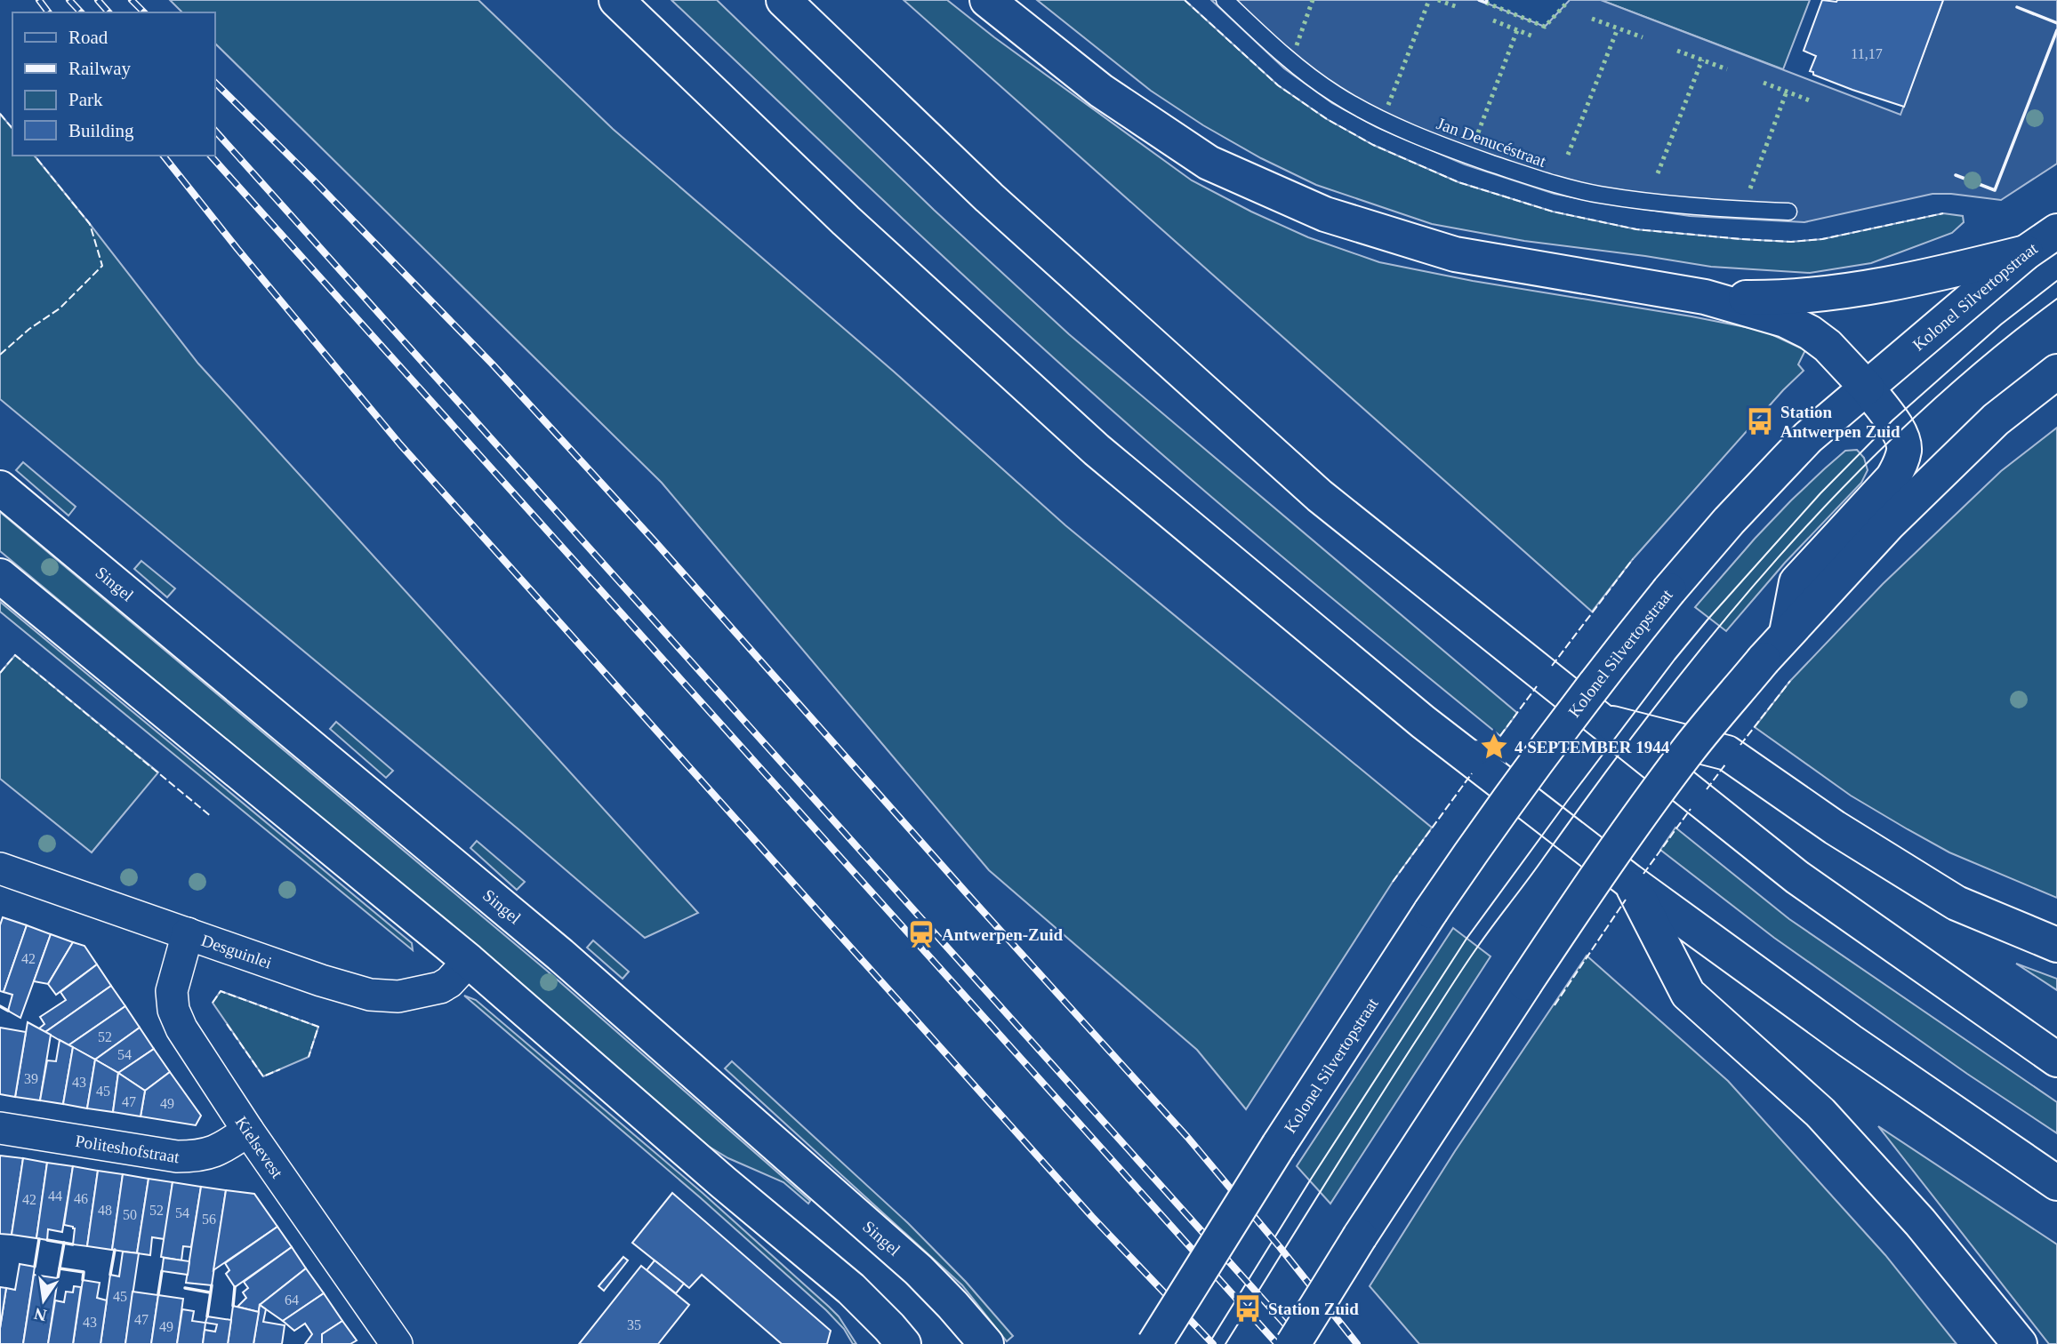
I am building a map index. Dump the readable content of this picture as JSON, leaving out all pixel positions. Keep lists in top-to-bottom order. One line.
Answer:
{"streets":{"main road":["Kolonel Silvertopstraat","Singel"],"street":["Desguinlei","Kielsevest","Politeshofstraat"],"lane":["Jan Denucéstraat"]},"crossings":[["Desguinlei","Kielsevest"],["Kielsevest","Politeshofstraat"]],"places":{"bus stop":["Station Antwerpen Zuid","Station Zuid"],"place":["4 SEPTEMBER 1944"],"station":["Antwerpen-Zuid"]},"house_numbers":["11,17","42","52","54","39","43","45","47","49","44","46","42","48","52","54","50","56","45","64","47","43","35","49"],"legend":["Road","Railway","Park","Building"],"north":"bottom"}
